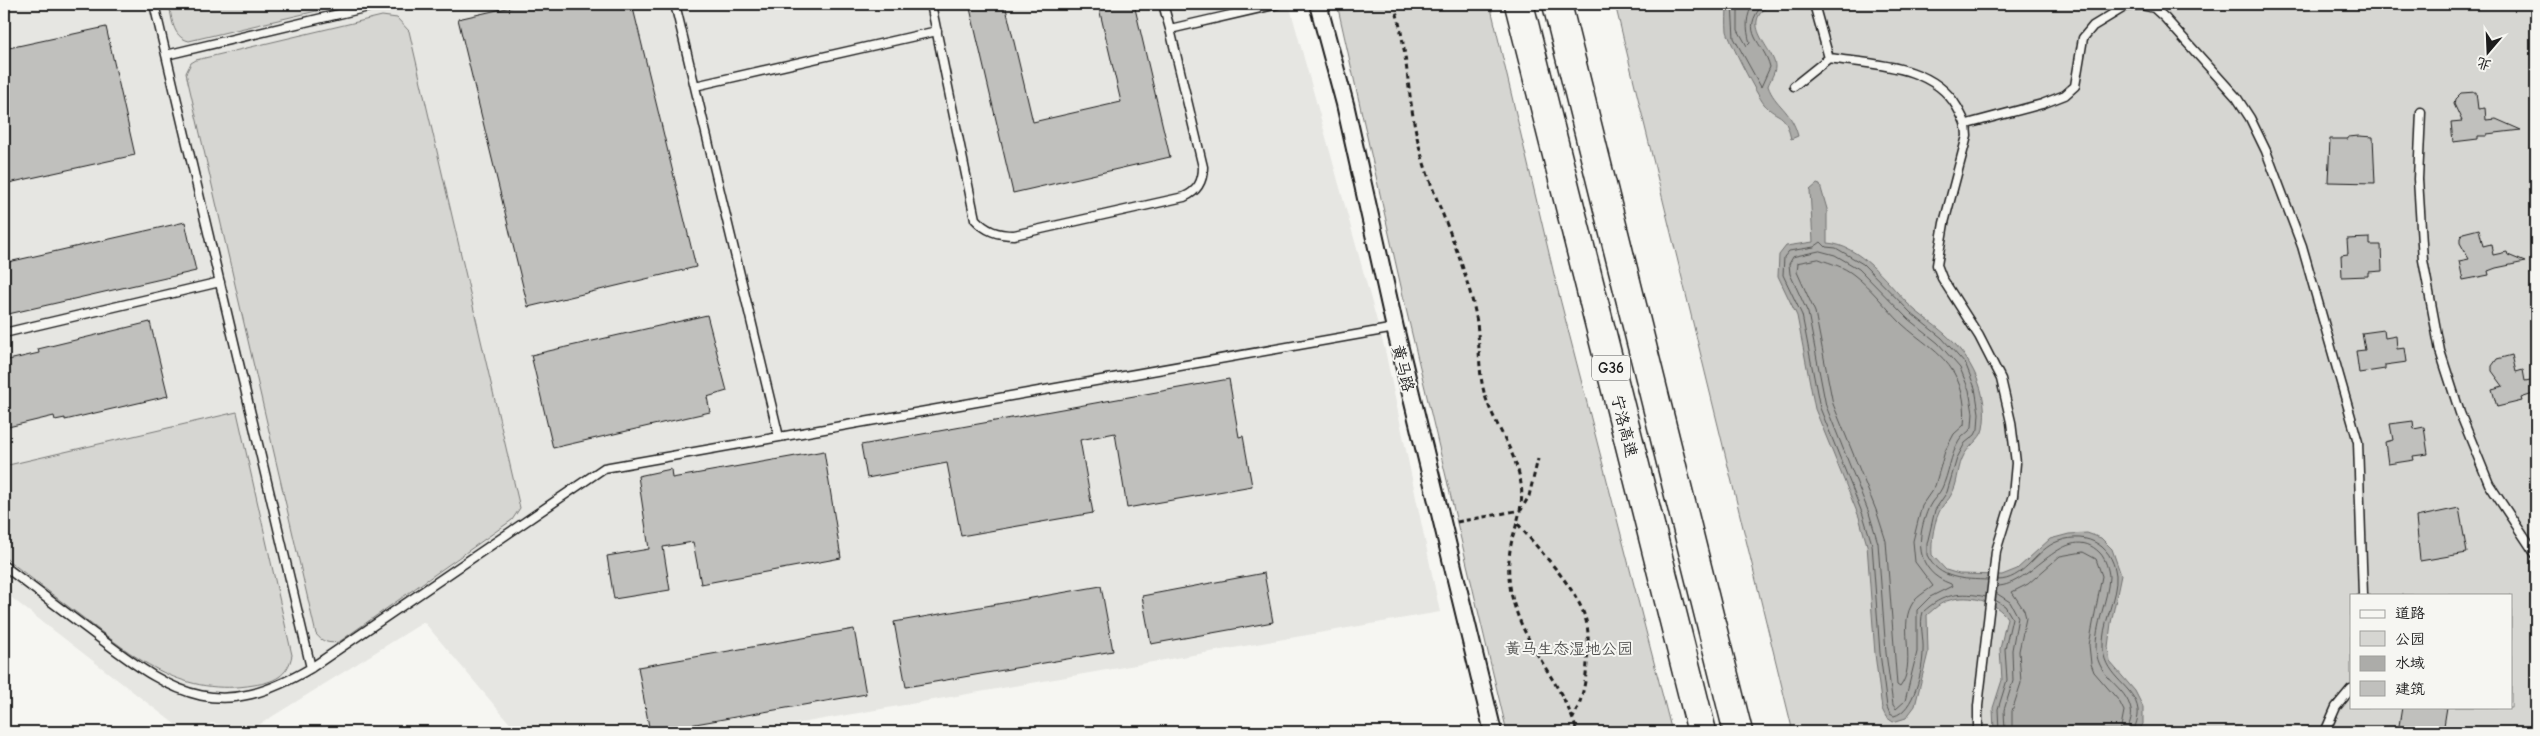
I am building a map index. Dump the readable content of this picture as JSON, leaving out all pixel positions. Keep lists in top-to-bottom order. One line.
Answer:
{"streets":{"highway":["G36","宁洛高速"],"street":["黄马路"]},"parks":["黄马生态湿地公园"],"legend":["道路","公园","水域","建筑"],"north":"bottom"}
